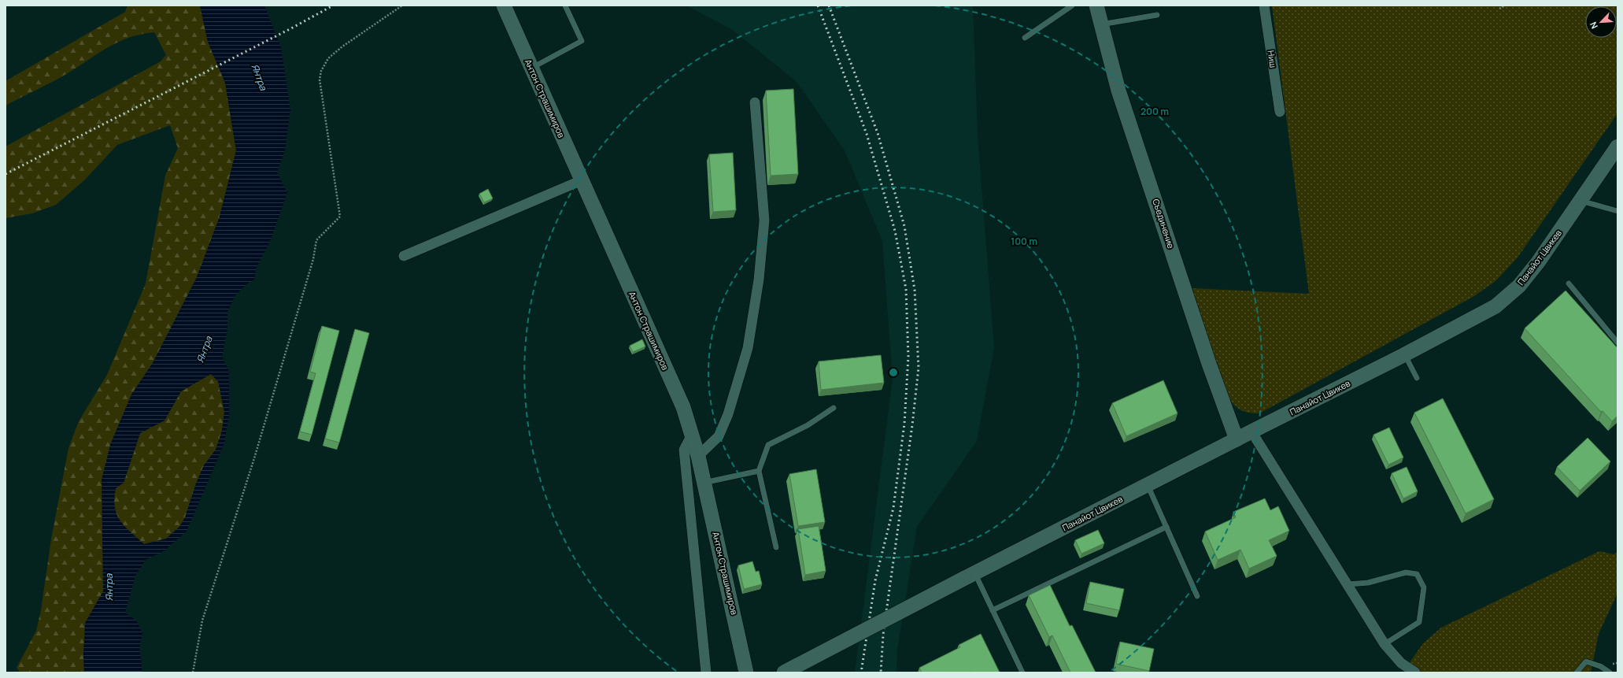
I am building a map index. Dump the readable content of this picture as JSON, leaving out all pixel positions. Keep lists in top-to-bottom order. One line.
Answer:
{"streets":{"street":["Ниш","Антон Страшимиров","Съединение","Панайот Цвикев"]},"crossings":[["Съединение","Панайот Цвикев"]],"water":["Янтра"],"north":"bottom left","rings":["200 m","100 m"]}
